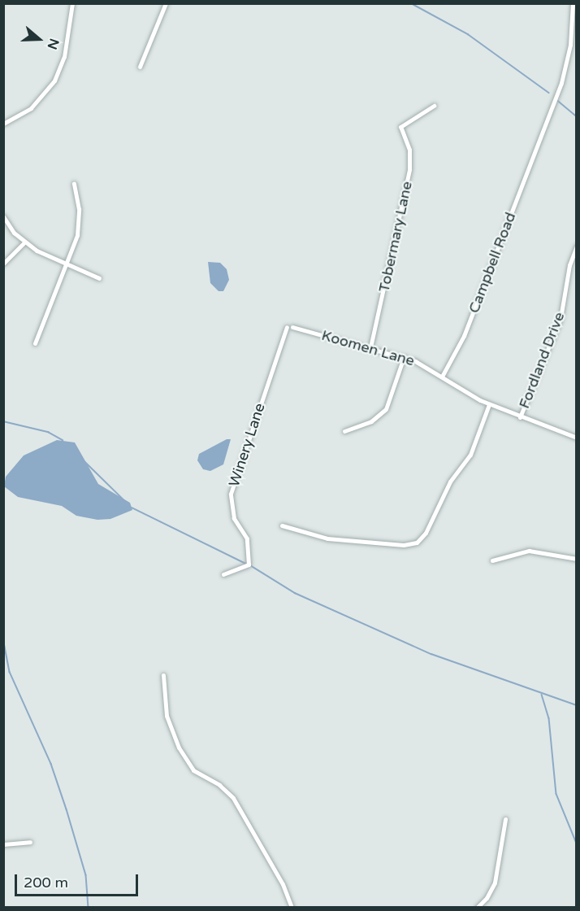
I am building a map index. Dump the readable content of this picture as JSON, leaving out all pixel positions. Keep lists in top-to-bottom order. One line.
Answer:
{"streets":{"street":["Tobermary Lane","Campbell Road","Koomen Lane","Fordland Drive","Winery Lane"]},"crossings":[["Tobermary Lane","Koomen Lane"],["Campbell Road","Koomen Lane"],["Koomen Lane","Winery Lane"]],"scale_bar":"200 m","north":"right"}
